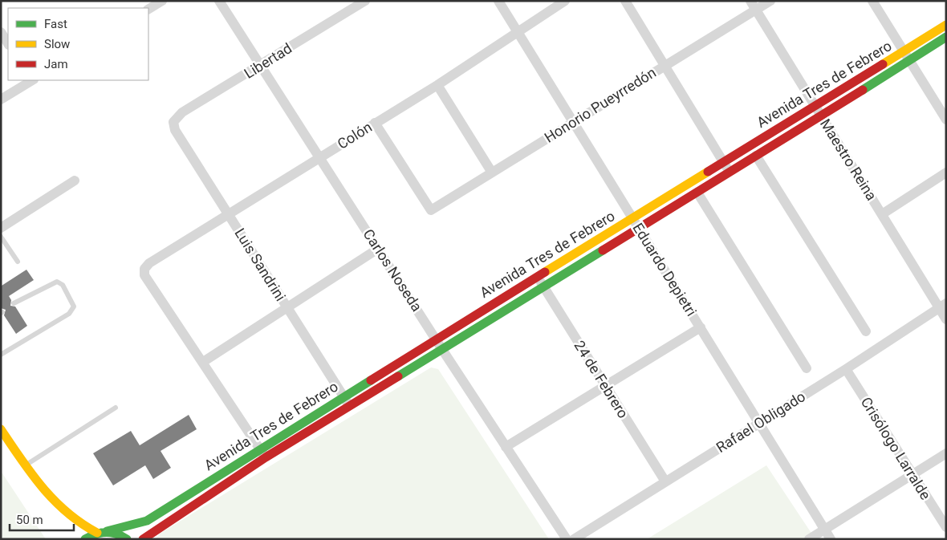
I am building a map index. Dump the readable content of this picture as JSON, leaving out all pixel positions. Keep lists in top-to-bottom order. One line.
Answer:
{"streets":{"main road":["Avenida Tres de Febrero"],"street":["Libertad","Honorio Pueyrredón","Colón","Maestro Reina","Luis Sandrini","Eduardo Depietri","Carlos Noseda","24 de Febrero","Rafael Obligado","Crisólogo Larralde"]},"crossings":[["Libertad","Luis Sandrini"],["Libertad","Carlos Noseda"],["Avenida Tres de Febrero","Maestro Reina"],["Avenida Tres de Febrero","Luis Sandrini"],["Avenida Tres de Febrero","Eduardo Depietri"],["Avenida Tres de Febrero","Carlos Noseda"],["Avenida Tres de Febrero","24 de Febrero"],["Honorio Pueyrredón","Colón"],["Honorio Pueyrredón","Maestro Reina"],["Honorio Pueyrredón","Eduardo Depietri"],["Colón","Luis Sandrini"],["Colón","Eduardo Depietri"],["Colón","Carlos Noseda"],["Maestro Reina","Rafael Obligado"],["Eduardo Depietri","Rafael Obligado"],["24 de Febrero","Rafael Obligado"],["Rafael Obligado","Crisólogo Larralde"]],"legend":["Fast","Slow","Jam"],"scale_bar":"50 m"}
